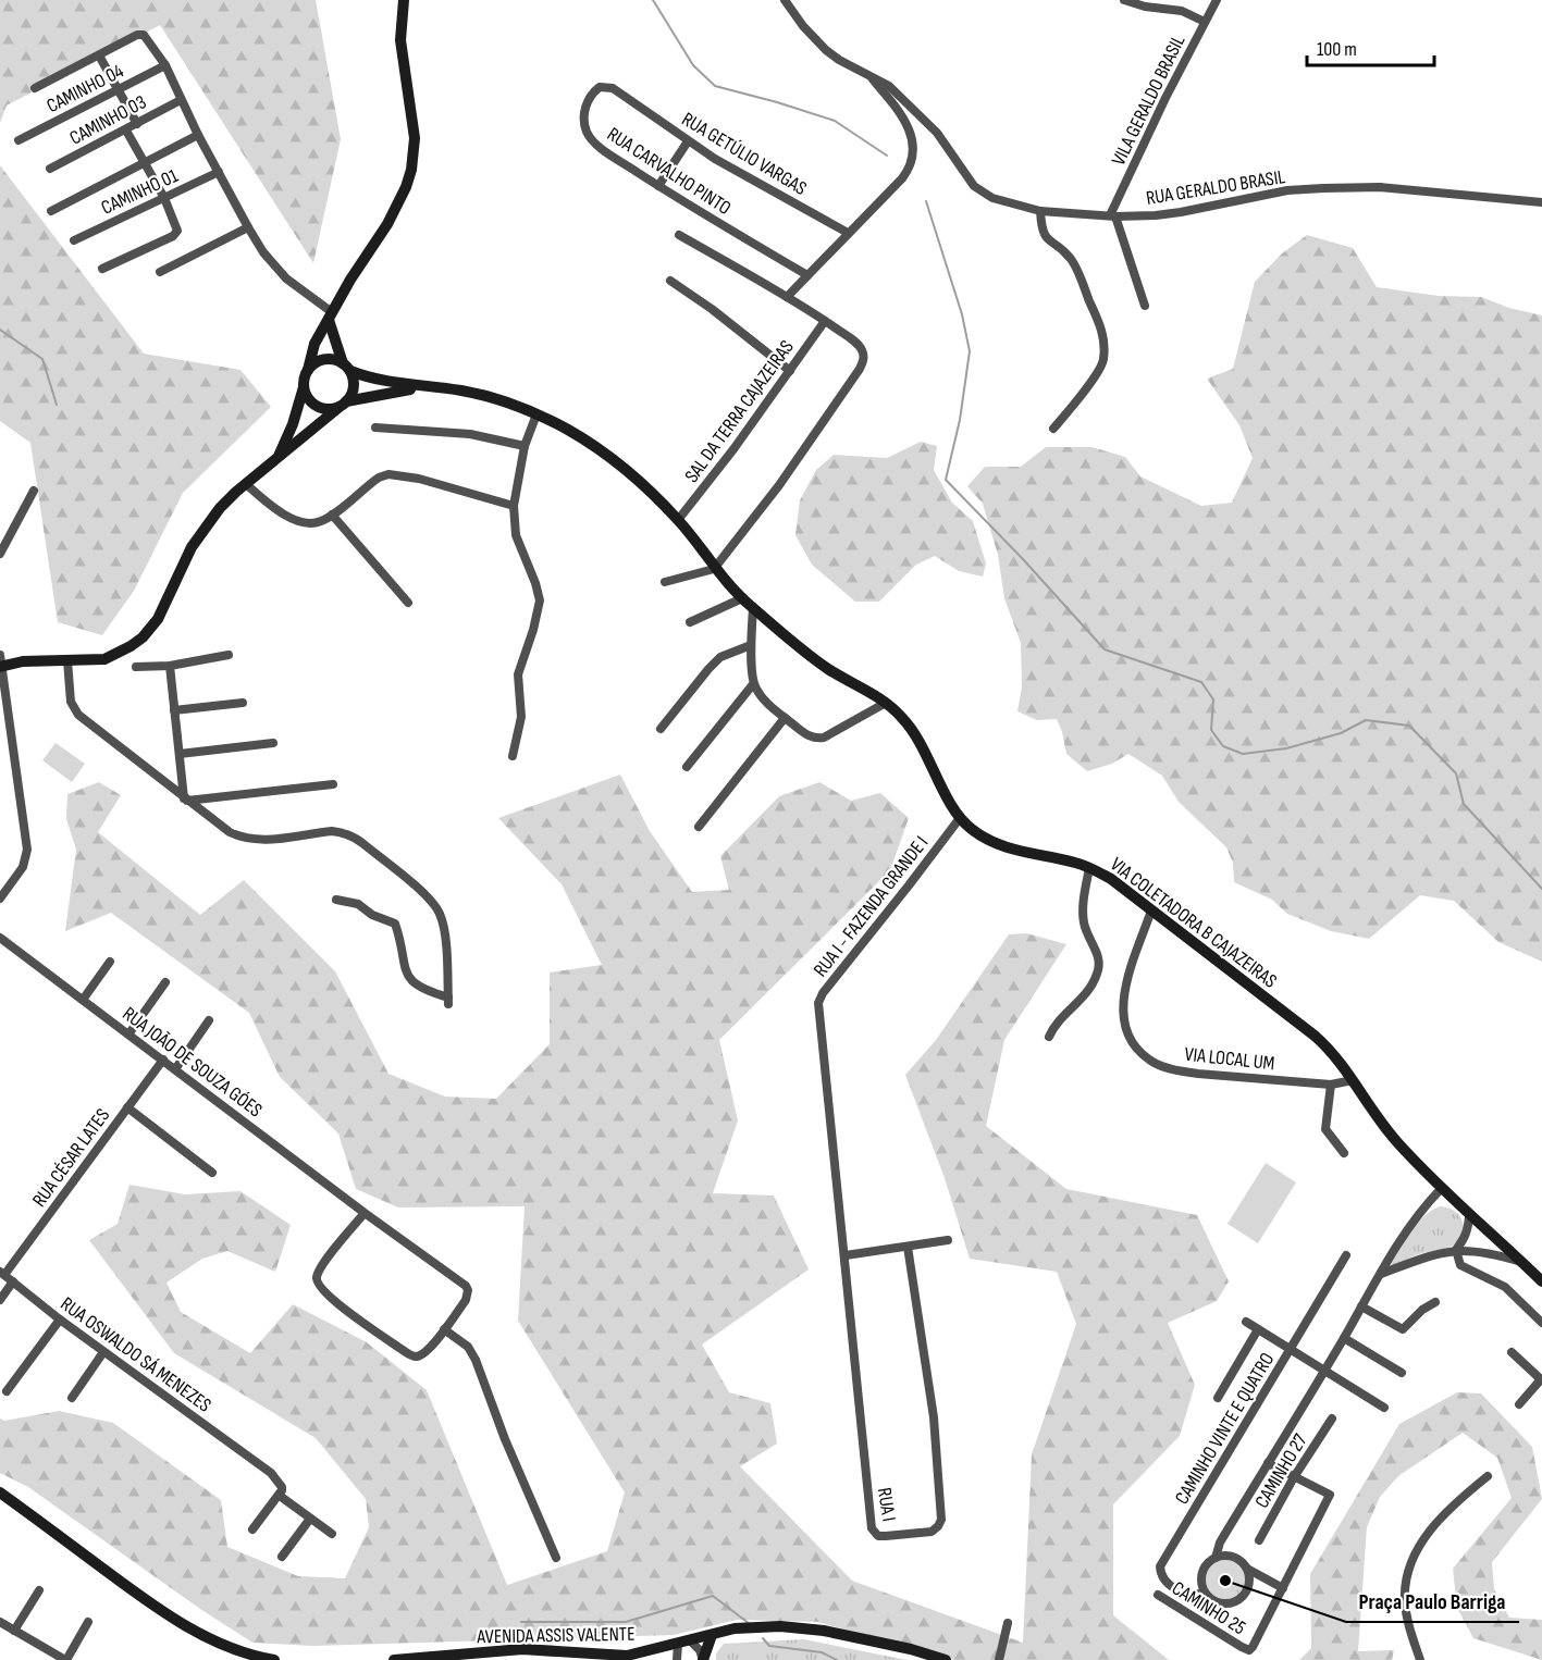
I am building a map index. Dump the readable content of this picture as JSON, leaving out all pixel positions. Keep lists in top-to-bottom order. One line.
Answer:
{"streets":{"main road":["VIA COLETADORA B CAJAZEIRAS","AVENIDA ASSIS VALENTE"],"street":["CAMINHO 04","VILA GERALDO BRASIL","CAMINHO 03","RUA GETÚLIO VARGAS","RUA CARVALHO PINTO","RUA GERALDO BRASIL","CAMINHO 01","SAL DA TERRA CAJAZEIRAS","RUA I - FAZENDA GRANDE I","VIA LOCAL UM","RUA JOÃO DE SOUZA GÓES","RUA CÉSAR LATES","RUA OSWALDO SÁ MENEZES","CAMINHO VINTE E QUATRO","CAMINHO 27","RUA I","CAMINHO 25"]},"crossings":[["VILA GERALDO BRASIL","RUA GERALDO BRASIL"],["RUA GETÚLIO VARGAS","RUA CARVALHO PINTO"],["SAL DA TERRA CAJAZEIRAS","VIA COLETADORA B CAJAZEIRAS"],["RUA I - FAZENDA GRANDE I","VIA COLETADORA B CAJAZEIRAS"],["RUA I - FAZENDA GRANDE I","RUA I"],["VIA COLETADORA B CAJAZEIRAS","VIA LOCAL UM"],["RUA JOÃO DE SOUZA GÓES","RUA CÉSAR LATES"],["RUA CÉSAR LATES","RUA OSWALDO SÁ MENEZES"]],"places":["Praça Paulo Barriga"],"scale_bar":"100 m"}
